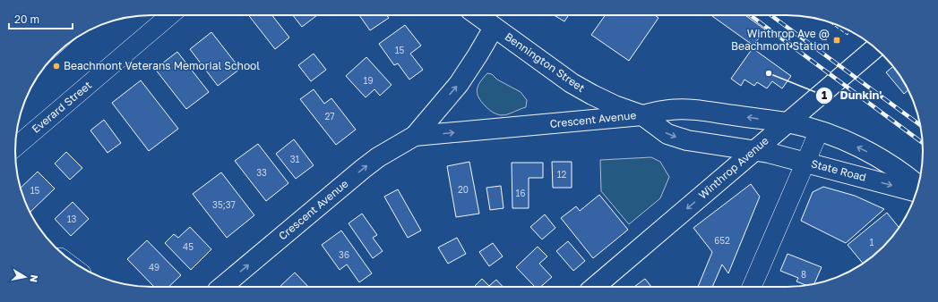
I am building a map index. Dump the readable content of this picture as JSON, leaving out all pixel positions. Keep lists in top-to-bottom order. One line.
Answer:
{"streets":{"main road":["Bennington Street","Crescent Avenue","Winthrop Avenue","State Road"],"street":["Everard Street"]},"crossings":[["Bennington Street","Crescent Avenue"],["Bennington Street","Winthrop Avenue"],["Bennington Street","State Road"],["Winthrop Avenue","State Road"]],"one_way":["Crescent Avenue","Winthrop Avenue"],"places":{"transit":["Winthrop Ave @ Beachmont Station"],"other":["Beachmont Veterans Memorial School","Dunkin'"]},"house_numbers":["15","19","27","31","33","12","20","15","16","35;37","13","652","1","45","36","49","8"],"scale_bar":"20 m","north":"right"}
